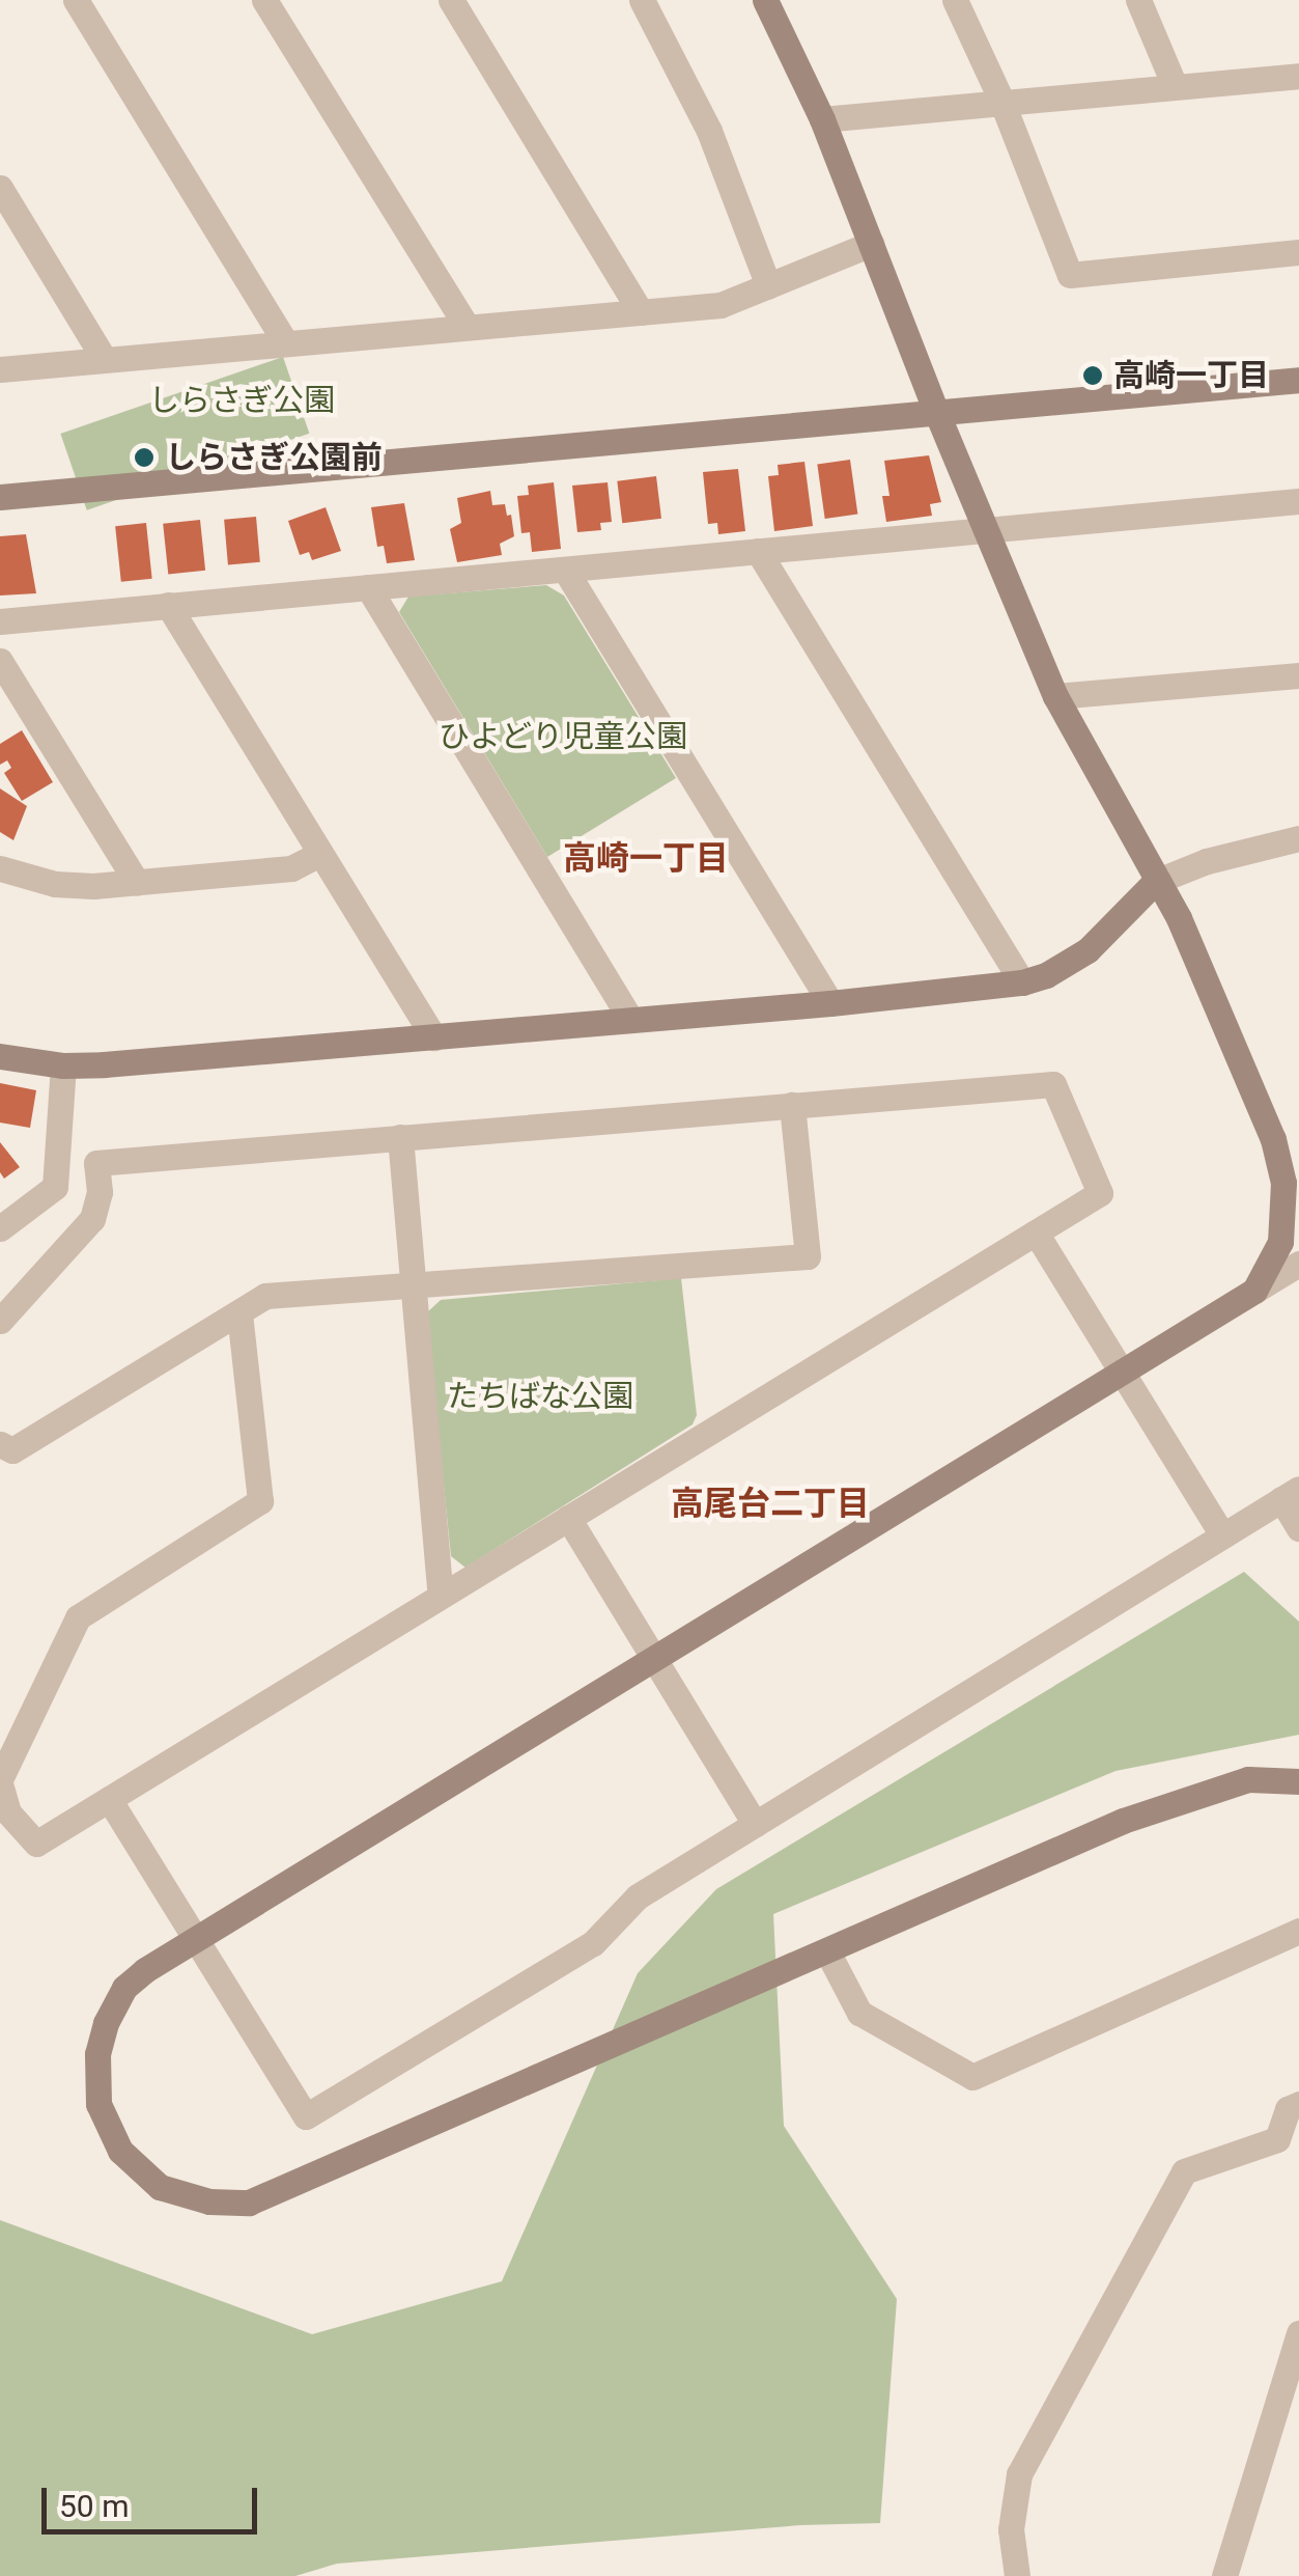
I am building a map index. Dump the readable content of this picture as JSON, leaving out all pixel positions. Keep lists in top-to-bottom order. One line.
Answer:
{"districts":["高崎一丁目","高尾台二丁目"],"parks":["しらさぎ公園","ひよどり児童公園","たちばな公園"],"places":["高崎一丁目","しらさぎ公園前"],"scale_bar":"50 m"}
